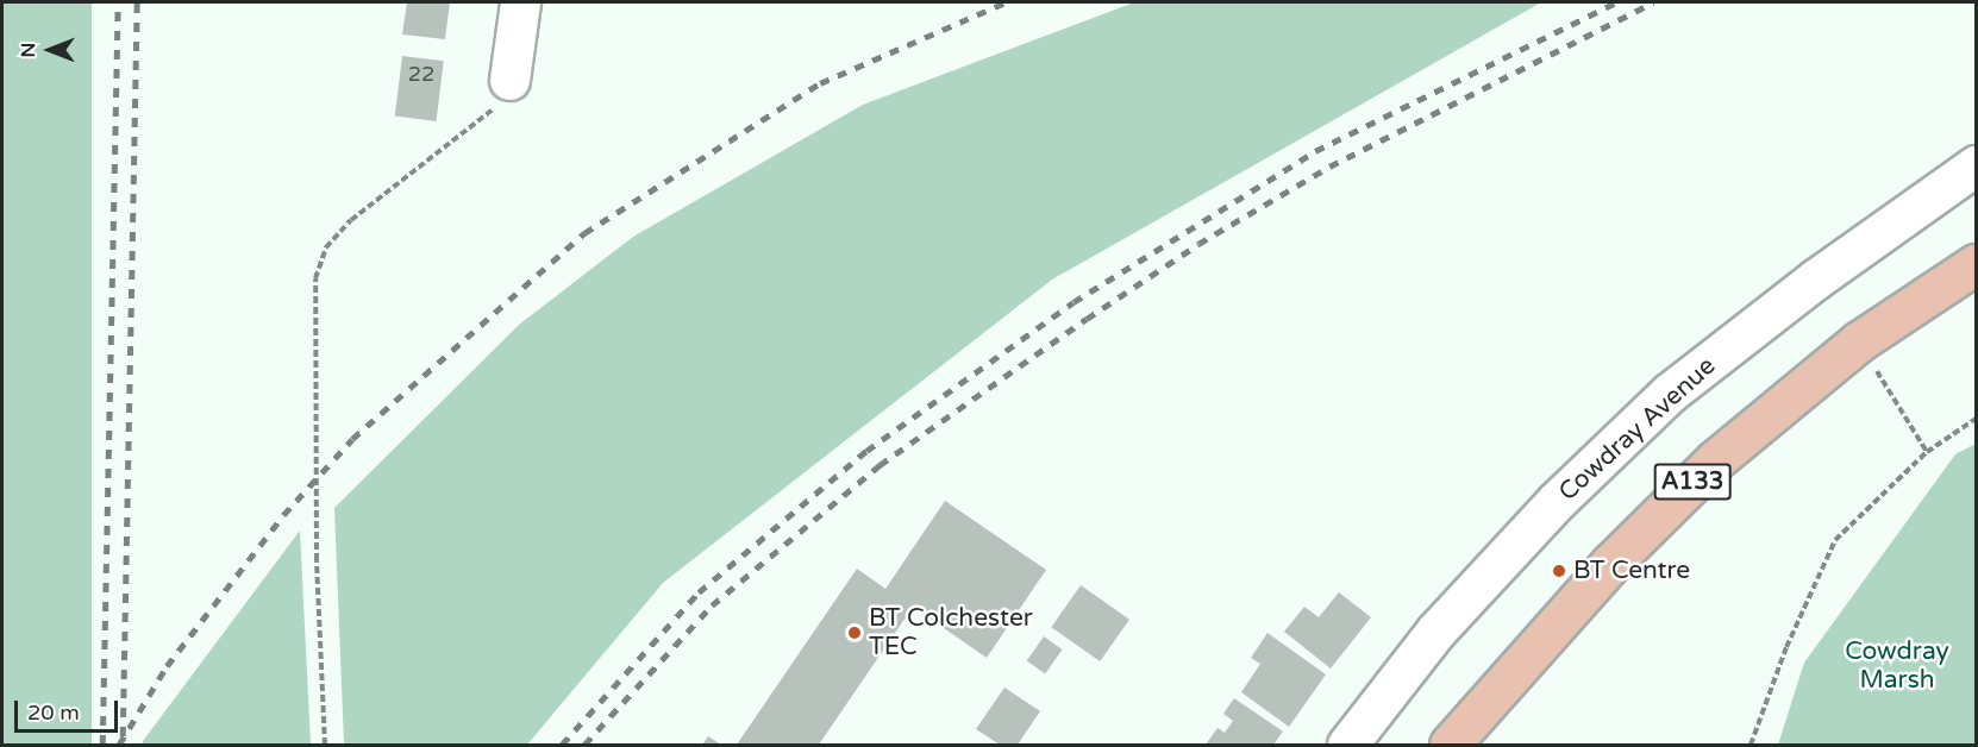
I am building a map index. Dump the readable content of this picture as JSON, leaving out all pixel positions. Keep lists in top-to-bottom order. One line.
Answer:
{"streets":{"main road":["A133"],"street":["Cowdray Avenue"]},"parks":["Cowdray Marsh"],"places":["BT Centre","BT Colchester TEC"],"house_numbers":["22"],"scale_bar":"20 m","north":"left"}
